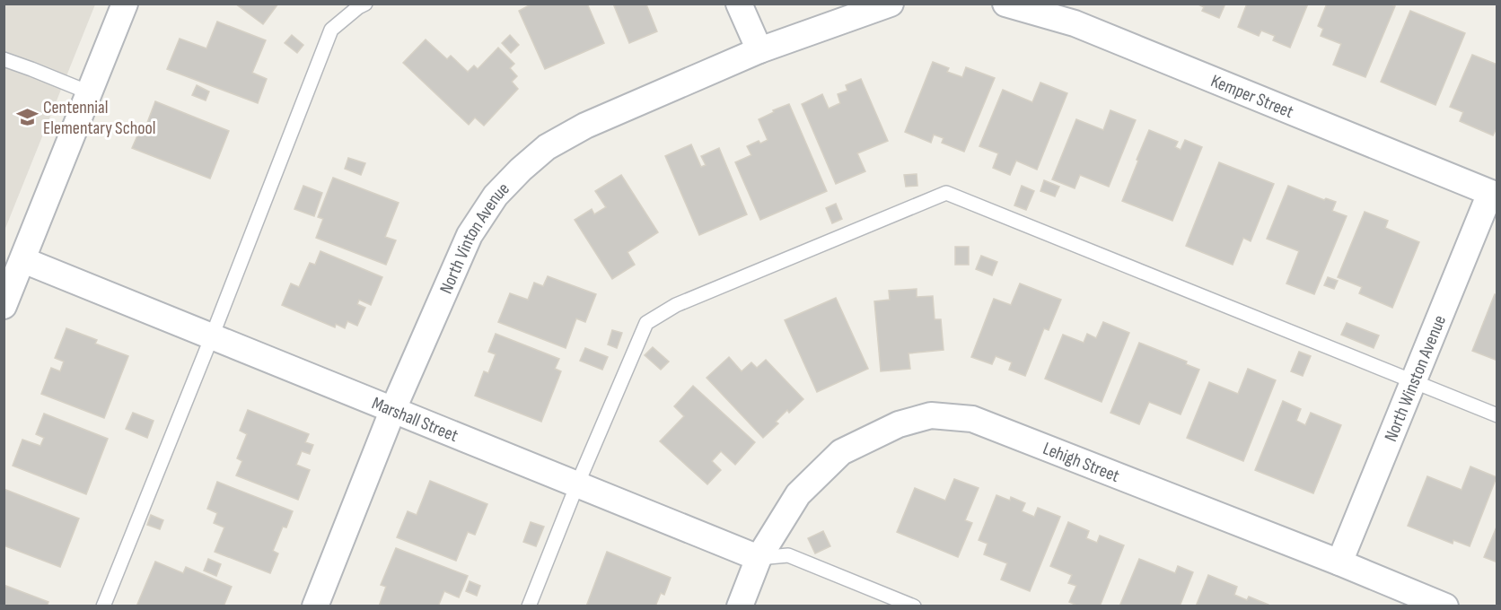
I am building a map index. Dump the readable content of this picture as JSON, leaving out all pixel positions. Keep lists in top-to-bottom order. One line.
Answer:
{"streets":{"street":["Kemper Street","North Vinton Avenue","North Winston Avenue","Marshall Street","Lehigh Street"]},"crossings":[["Kemper Street","North Winston Avenue"],["North Vinton Avenue","Marshall Street"],["North Winston Avenue","Lehigh Street"],["Marshall Street","Lehigh Street"]],"places":{"school or university":["Centennial Elementary School"]}}
